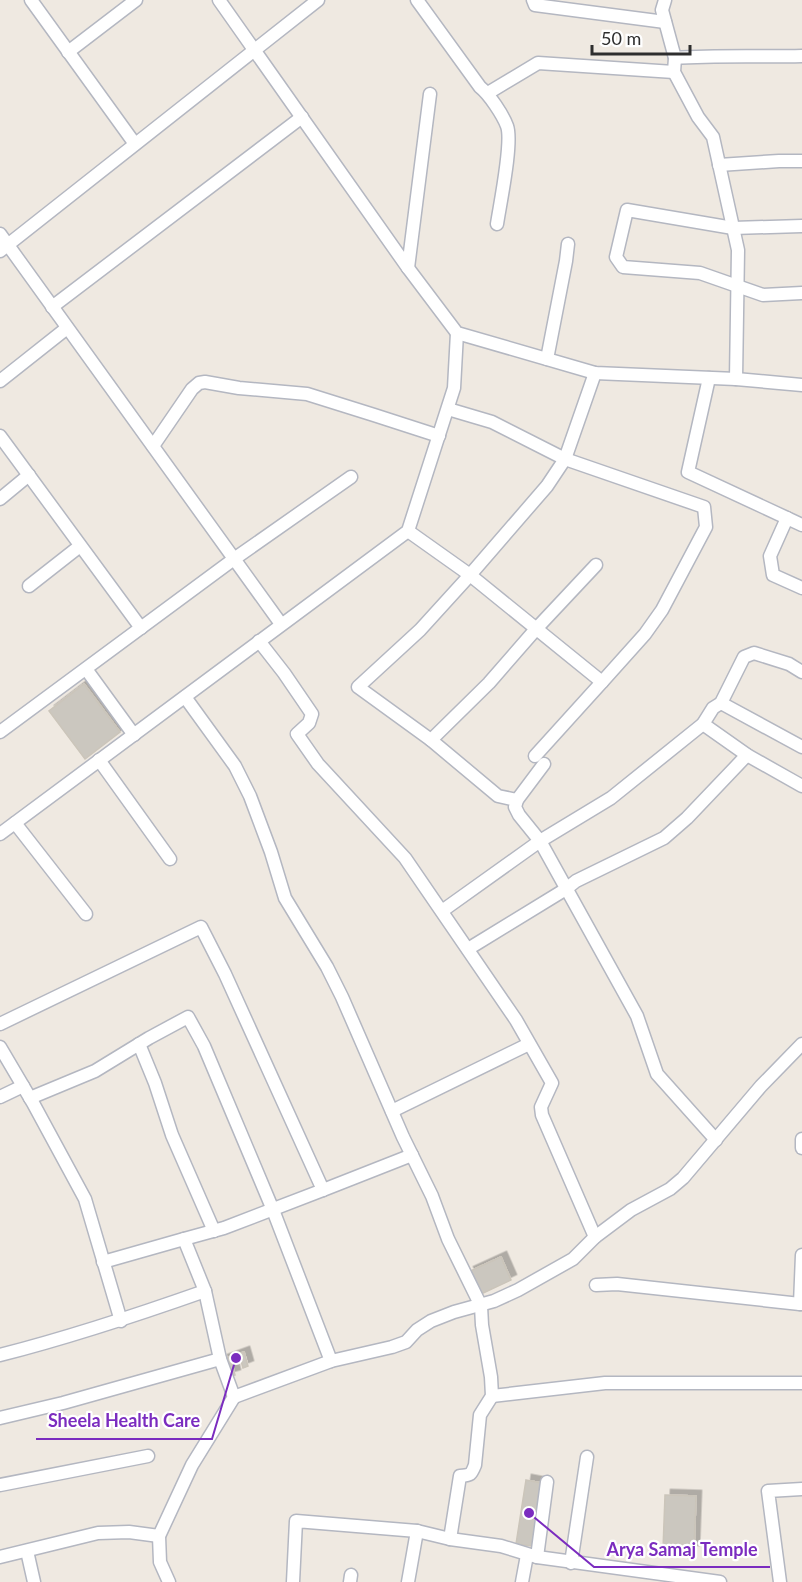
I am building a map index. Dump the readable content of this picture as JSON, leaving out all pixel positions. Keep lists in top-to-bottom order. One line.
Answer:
{"places":["Sheela Health Care","Arya Samaj Temple"],"scale_bar":"50 m"}
